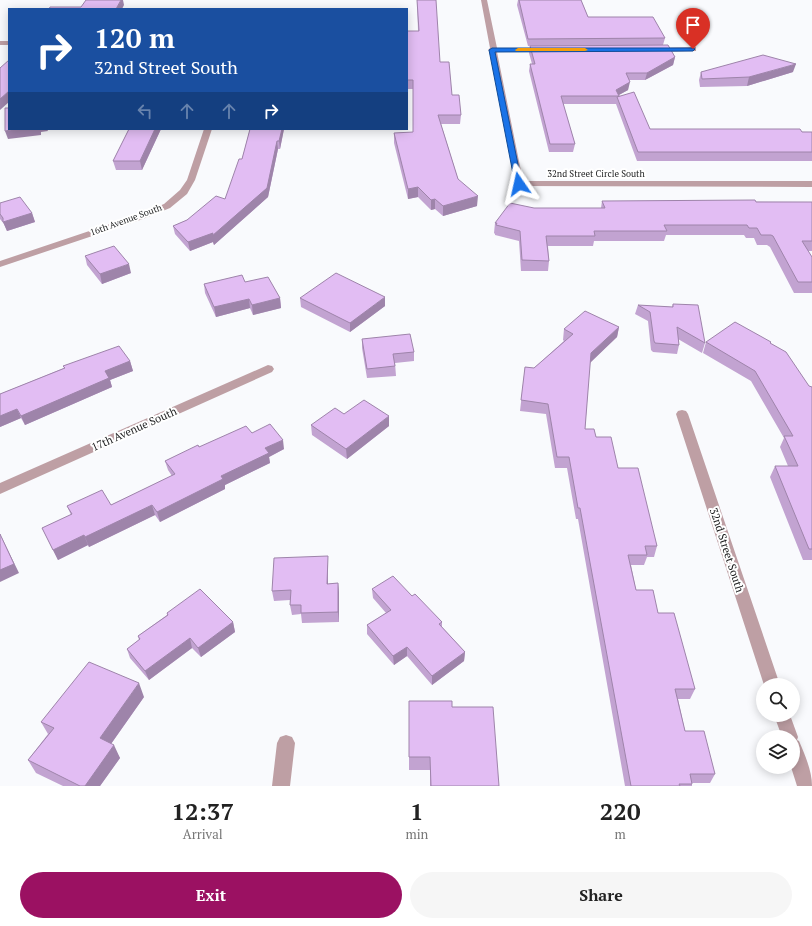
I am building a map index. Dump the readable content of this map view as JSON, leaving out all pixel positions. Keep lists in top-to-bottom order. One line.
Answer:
{"streets":{"street":["32nd Street Circle South","16th Avenue South","17th Avenue South","32nd Street South"]},"page":{"turn":["120 m","32nd Street South"],"eta":["12:37","Arrival","1","min","220","m"],"buttons":["Exit","Share"]}}
